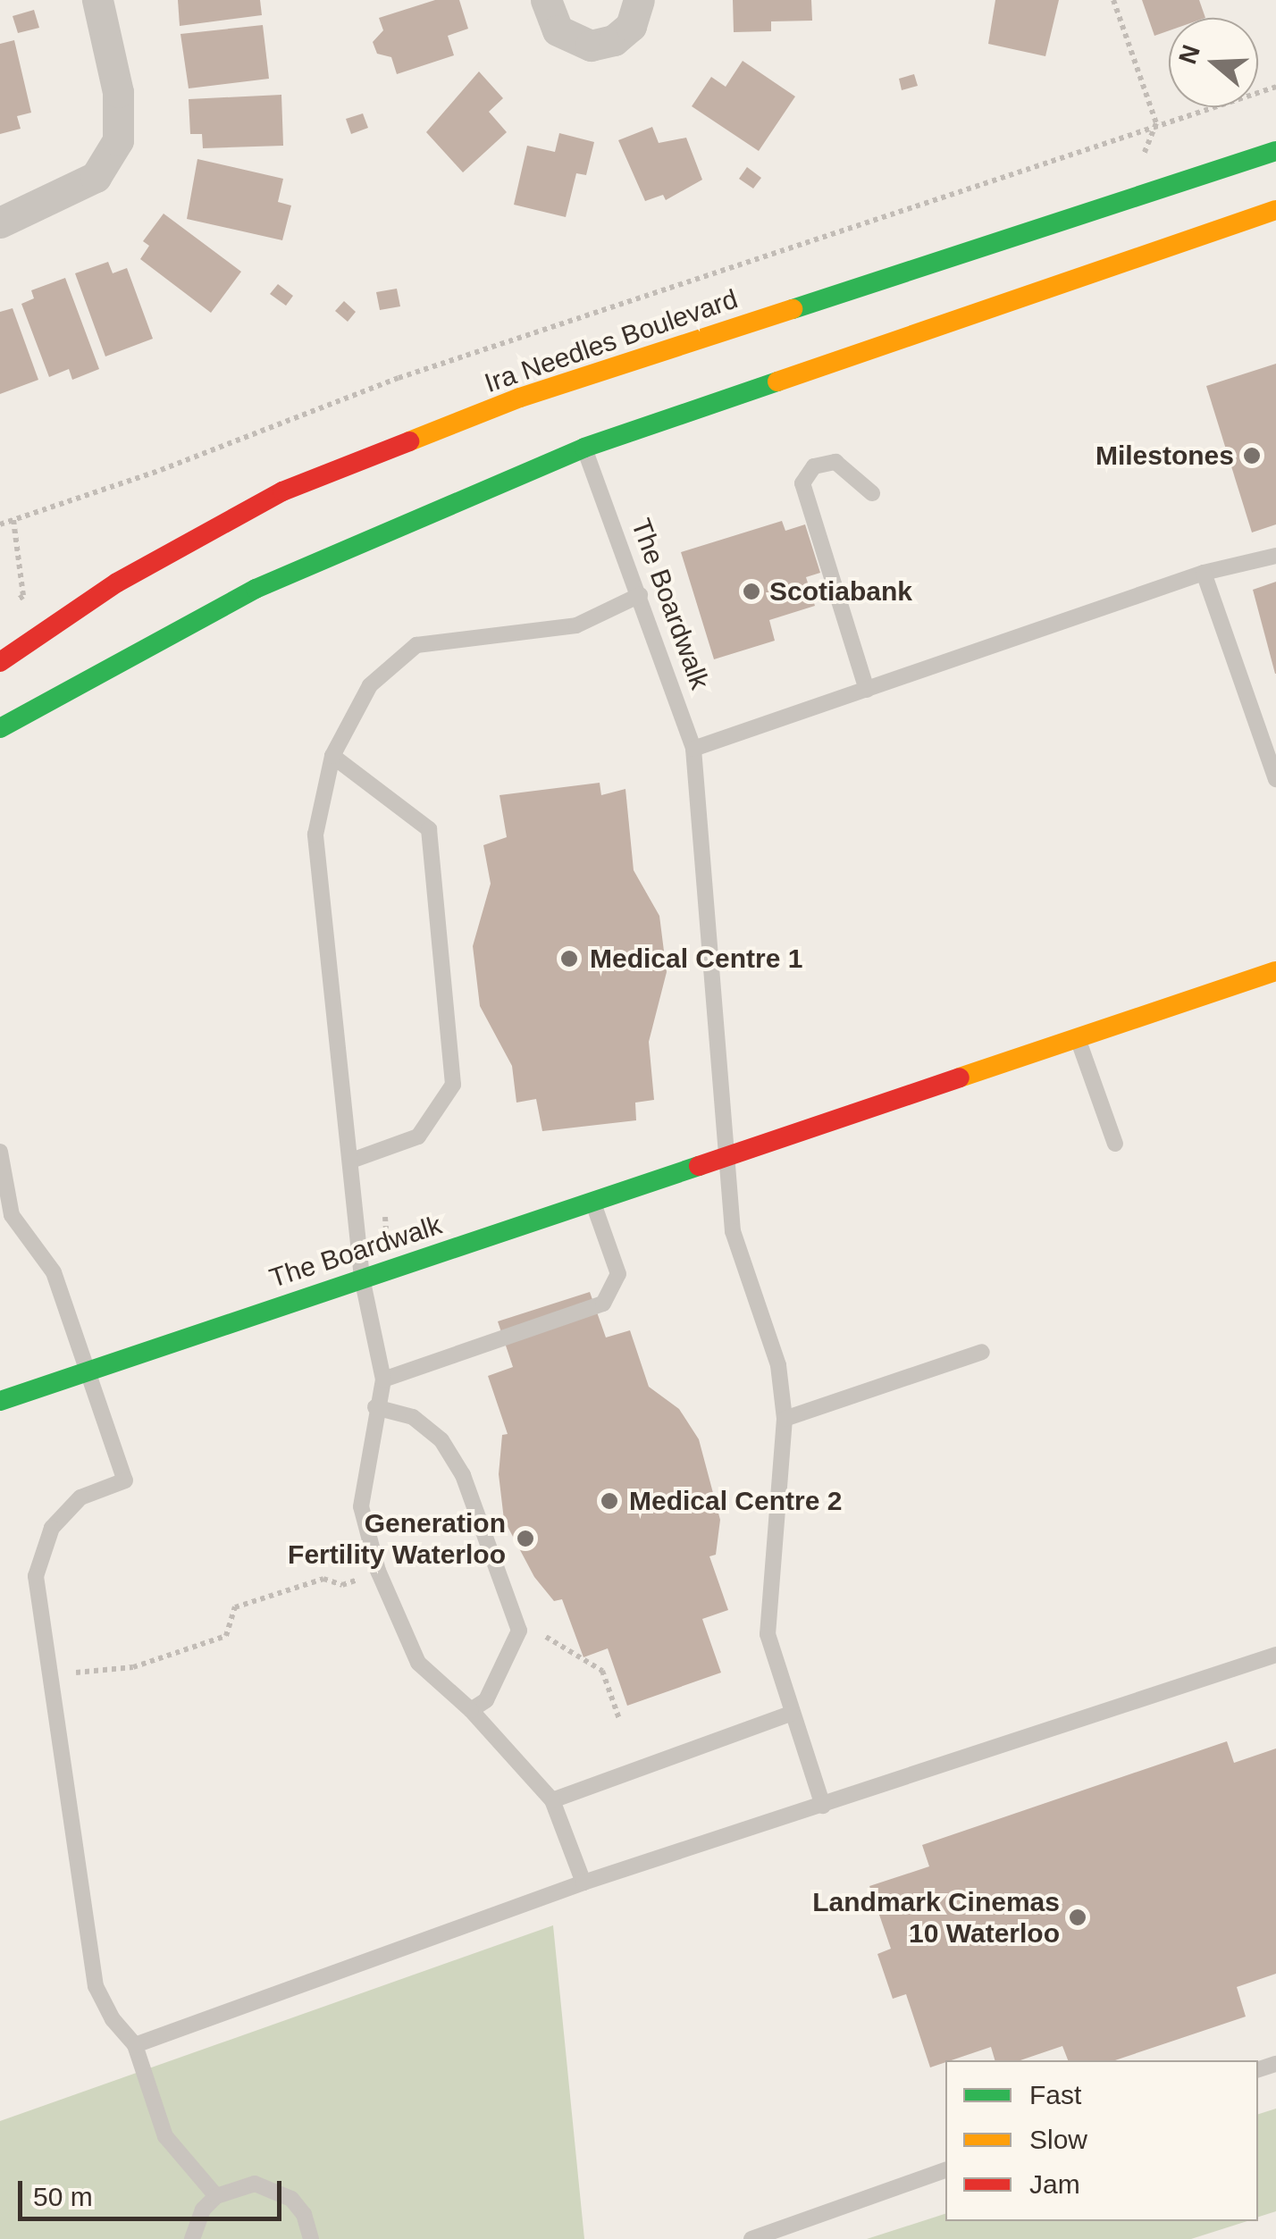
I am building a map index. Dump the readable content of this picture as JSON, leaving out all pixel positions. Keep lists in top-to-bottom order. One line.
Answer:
{"streets":{"main road":["Ira Needles Boulevard","The Boardwalk"]},"places":["Milestones","Scotiabank","Medical Centre 1","Medical Centre 2","Generation Fertility Waterloo","Landmark Cinemas 10 Waterloo"],"legend":["Fast","Slow","Jam"],"scale_bar":"50 m","north":"left"}
